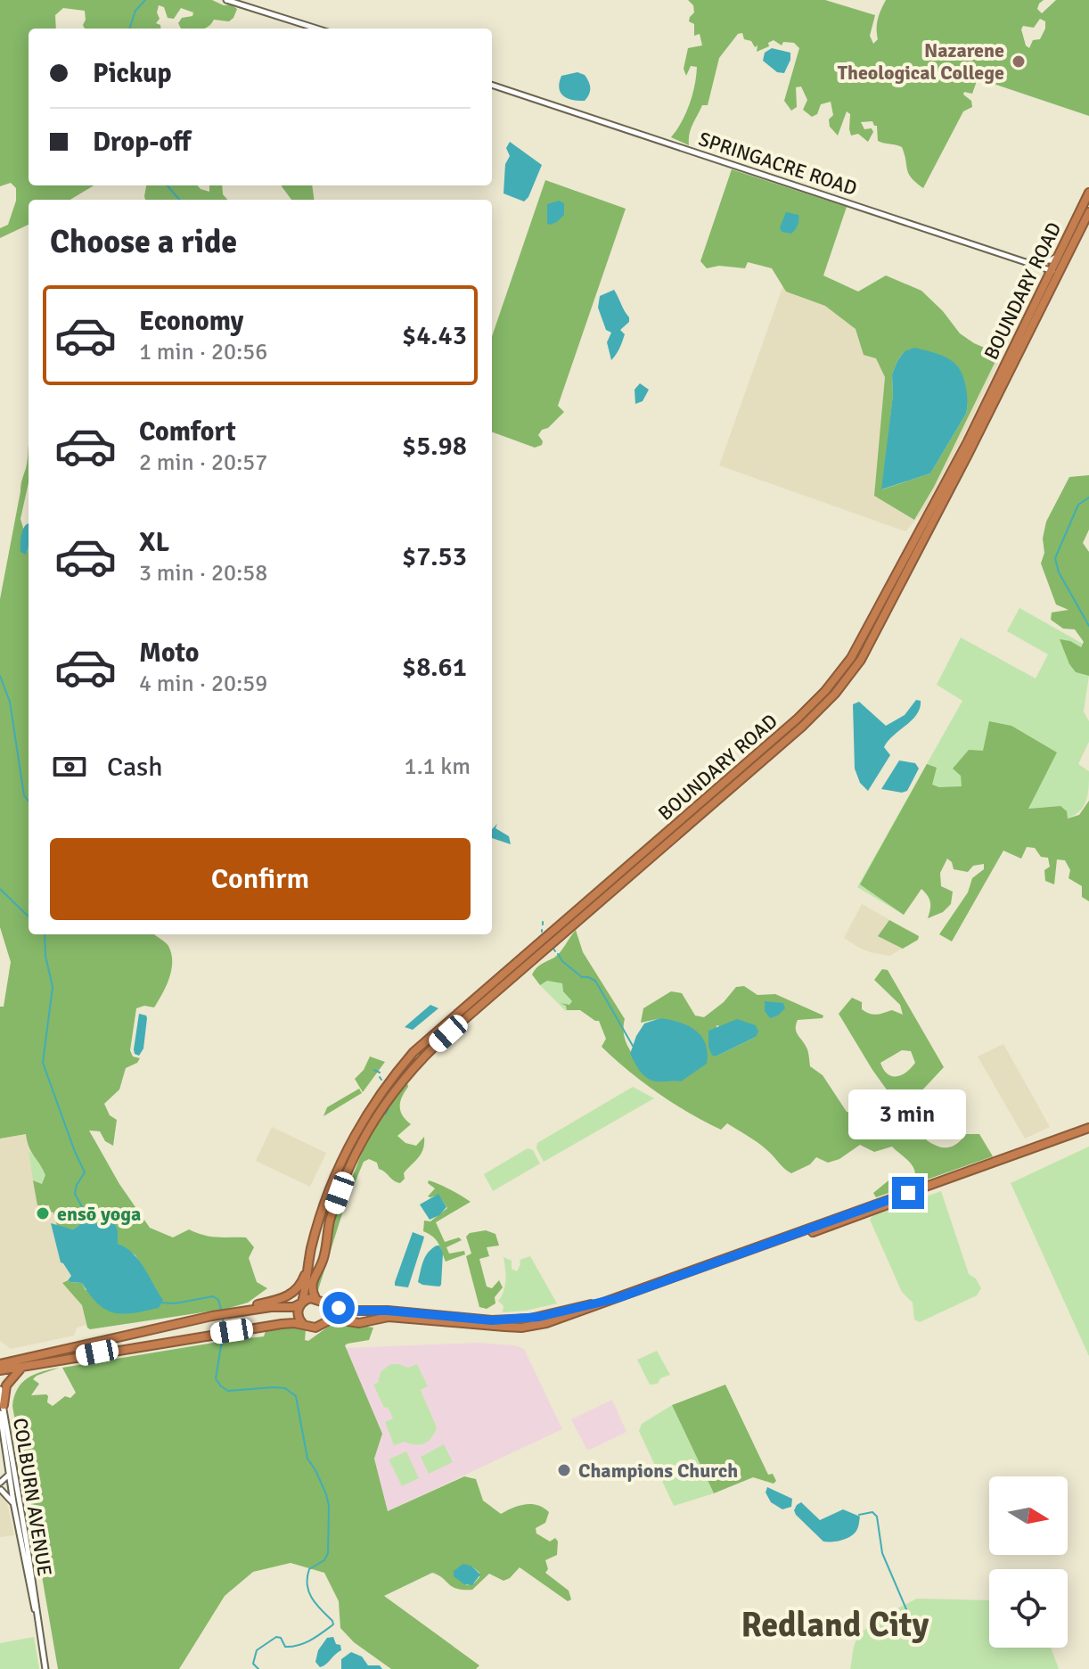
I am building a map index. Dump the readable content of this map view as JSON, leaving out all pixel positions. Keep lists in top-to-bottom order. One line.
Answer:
{"streets":{"highway":["BOUNDARY ROAD"],"street":["SPRINGACRE ROAD","COLBURN AVENUE"]},"crossings":[["SPRINGACRE ROAD","BOUNDARY ROAD"]],"districts":["Redland City"],"places":["Nazarene Theological College","ensō yoga","Champions Church"],"north":"right","page":{"banner":["Pickup","Drop-off"],"heading":"Choose a ride","list":[{"name":"Economy","note":"1 min · 20:56","value":"$4.43"},{"name":"Comfort","note":"2 min · 20:57","value":"$5.98"},{"name":"XL","note":"3 min · 20:58","value":"$7.53"},{"name":"Moto","note":"4 min · 20:59","value":"$8.61"}],"pay":["Cash","1.1 km"],"buttons":"Confirm","bubble":"3 min"}}
